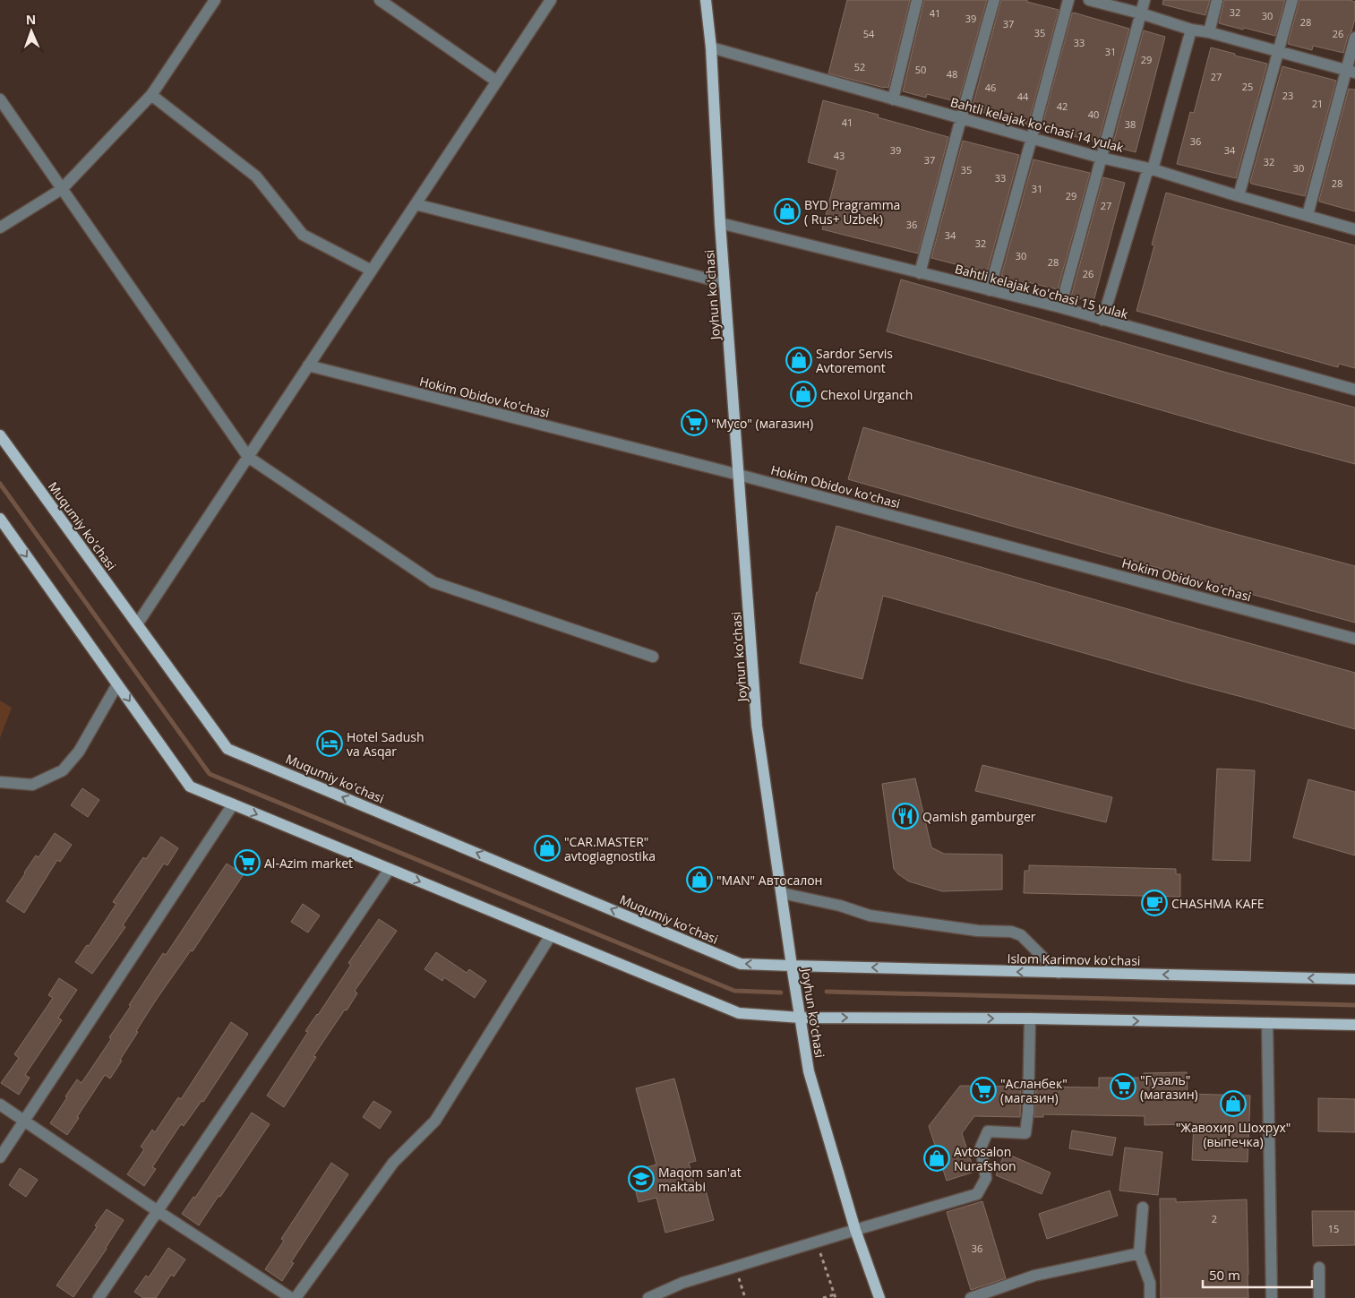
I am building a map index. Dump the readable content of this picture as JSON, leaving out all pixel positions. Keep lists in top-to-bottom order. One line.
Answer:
{"streets":{"main road":["Joyhun ko'chasi","Muqumiy ko'chasi","Islom Karimov ko'chasi"],"street":["Bahtli kelajak ko'chasi 14 yulak","Bahtli kelajak ko'chasi 15 yulak","Hokim Obidov ko'chasi"]},"crossings":[["Bahtli kelajak ko'chasi 14 yulak","Joyhun ko'chasi"],["Bahtli kelajak ko'chasi 15 yulak","Joyhun ko'chasi"],["Joyhun ko'chasi","Hokim Obidov ko'chasi"],["Joyhun ko'chasi","Muqumiy ko'chasi"],["Joyhun ko'chasi","Islom Karimov ko'chasi"],["Muqumiy ko'chasi","Islom Karimov ko'chasi"]],"places":{"shop":["BYD Pragramma ( Rus+ Uzbek)","Sardor Servis Avtoremont","Chexol Urganch","\"CAR.MASTER\" avtogiagnostika","\"MAN\" Автосалон","\"Жавохир Шохрух\" (выпечка)","Avtosalon Nurafshon"],"supermarket":["\"Мусо\" (магазин)","Al-Azim market","\"Гузаль\" (магазин)","\"Асланбек\" (магазин)"],"hotel":["Hotel Sadush va Asqar"],"restaurant":["Qamish gamburger"],"cafe":["CHASHMA KAFE"],"school or university":["Maqom san'at maktabi"]},"house_numbers":["32","41","30","39","28","37","35","54","26","33","31","29","52","50","48","27","25","46","23","44","21","42","40","41","38","36","39","34","43","37","32","30","35","33","28","31","29","27","36","34","32","30","28","26","2","15","36"],"scale_bar":"50 m","north":"top"}
